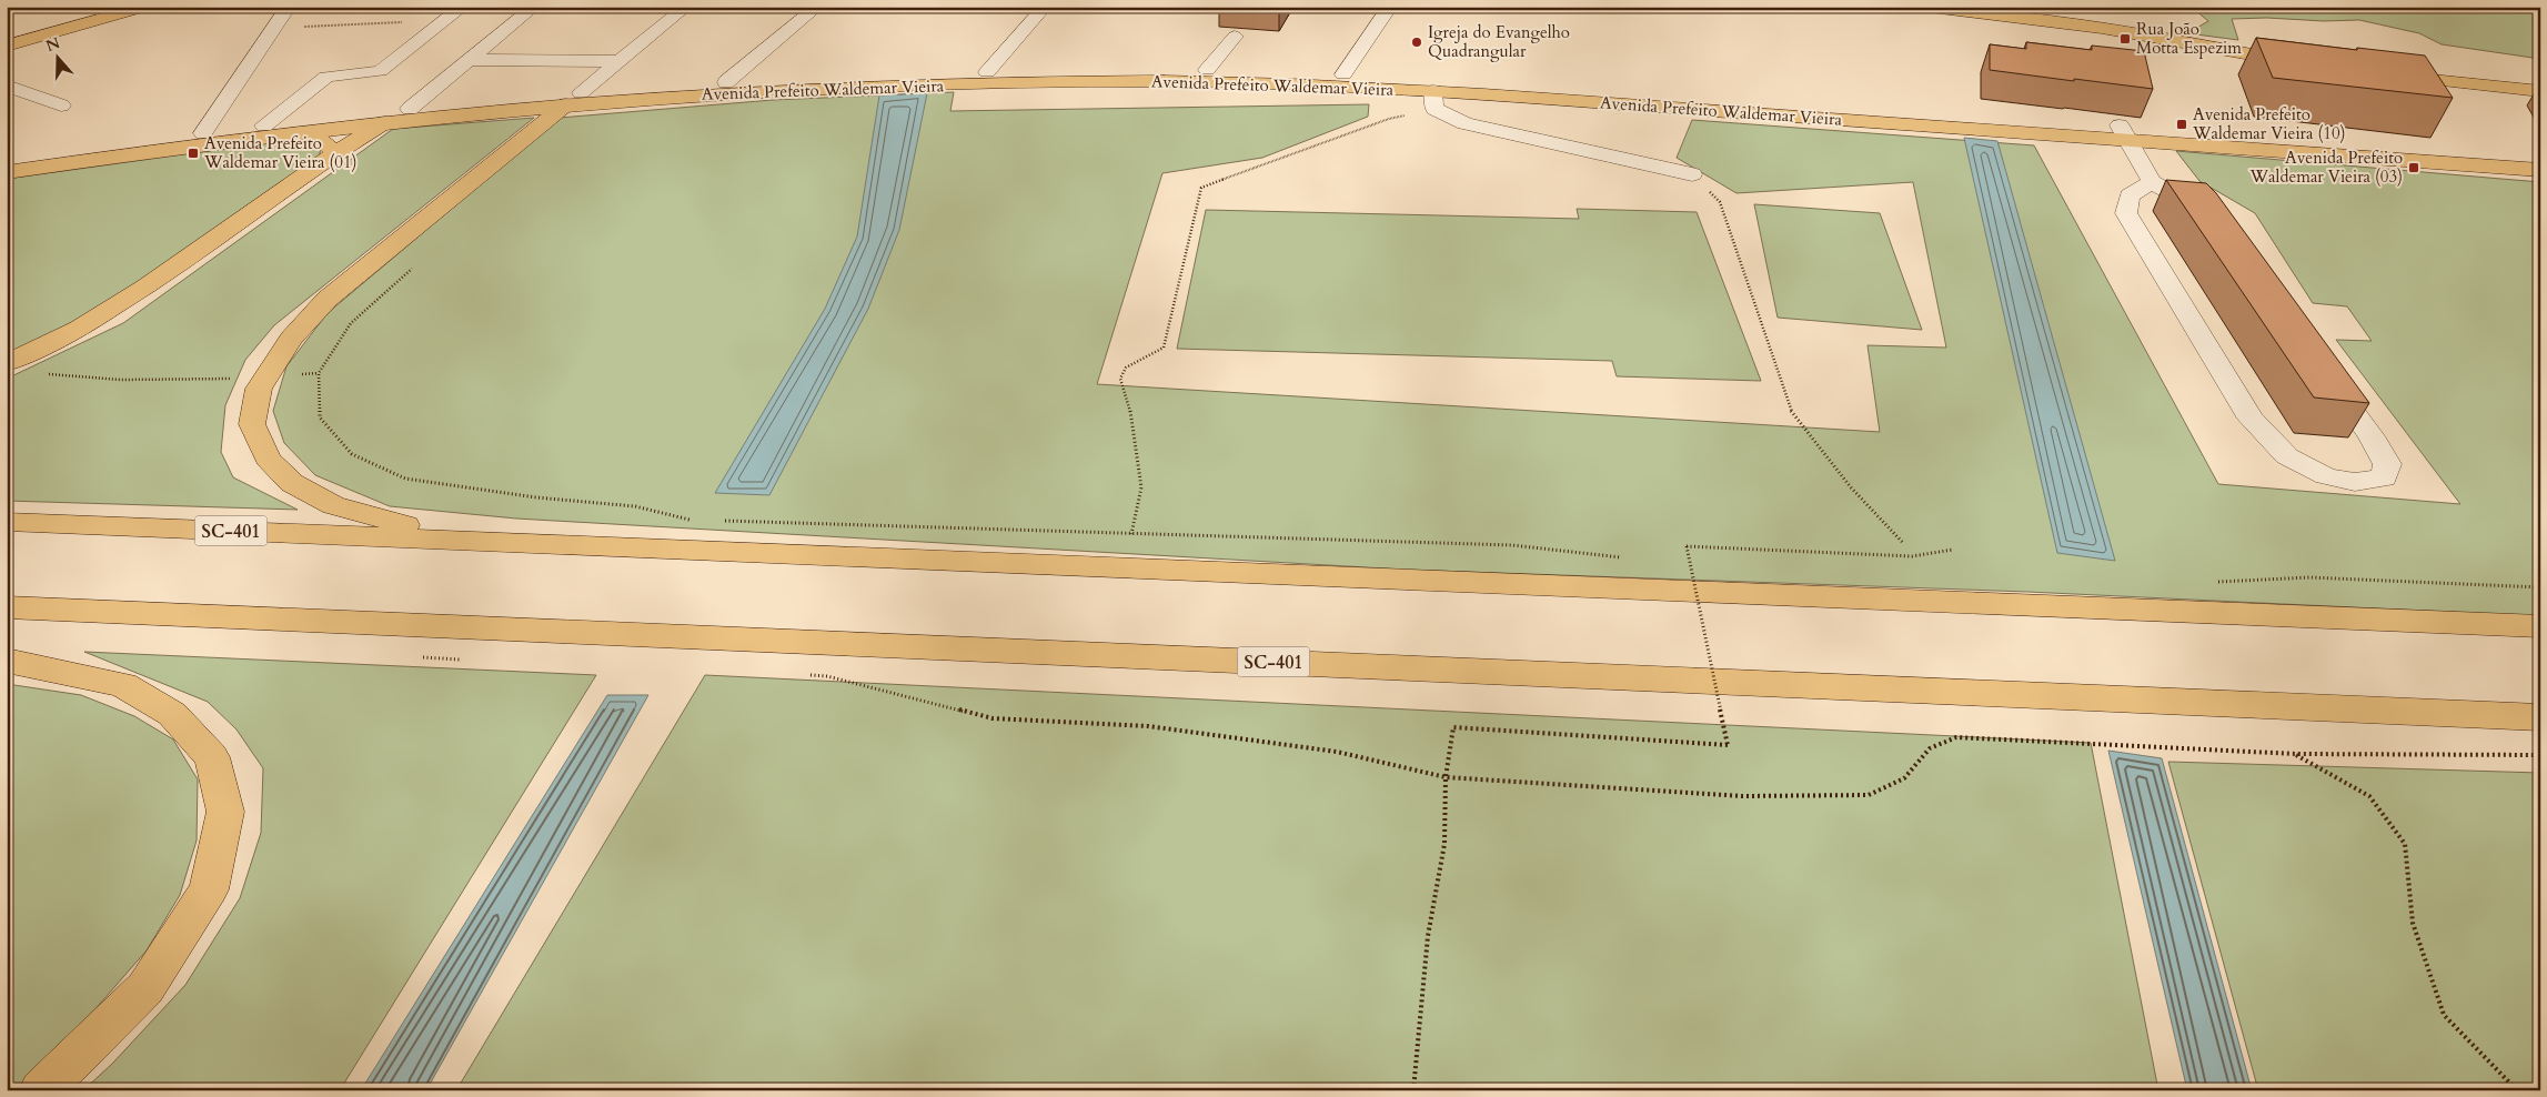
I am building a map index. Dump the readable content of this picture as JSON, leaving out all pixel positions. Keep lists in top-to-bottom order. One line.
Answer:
{"streets":{"main road":["Avenida Prefeito Waldemar Vieira","SC-401"]},"places":{"transit":["Rua João Motta Espezim","Avenida Prefeito Waldemar Vieira (10)","Avenida Prefeito Waldemar Vieira (01)","Avenida Prefeito Waldemar Vieira (03)"],"other":["Igreja do Evangelho Quadrangular"]},"north":"top"}
